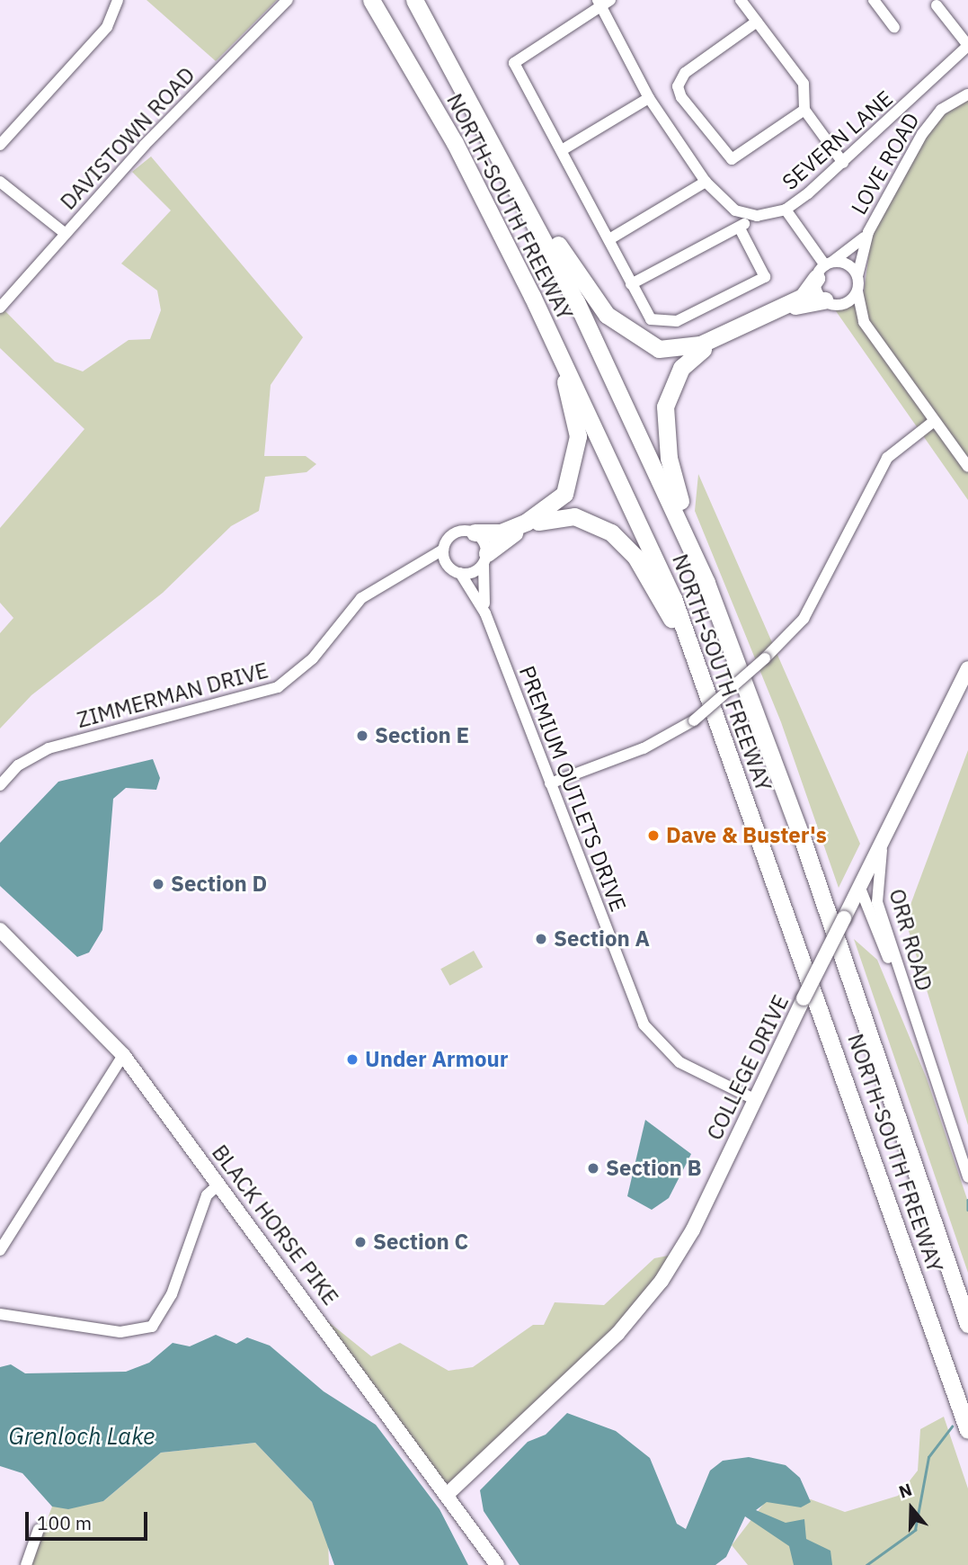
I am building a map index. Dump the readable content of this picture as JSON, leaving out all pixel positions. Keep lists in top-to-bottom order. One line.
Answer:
{"streets":{"highway":["NORTH-SOUTH FREEWAY"],"main road":["COLLEGE DRIVE","BLACK HORSE PIKE"],"street":["DAVISTOWN ROAD","SEVERN LANE","LOVE ROAD","ZIMMERMAN DRIVE","PREMIUM OUTLETS DRIVE","ORR ROAD"]},"crossings":[["ZIMMERMAN DRIVE","PREMIUM OUTLETS DRIVE"],["PREMIUM OUTLETS DRIVE","COLLEGE DRIVE"],["ORR ROAD","COLLEGE DRIVE"],["COLLEGE DRIVE","BLACK HORSE PIKE"]],"water":["Grenloch Lake"],"places":["Section E","Dave & Buster's","Section D","Section A","Under Armour","Section B","Section C"],"scale_bar":"100 m","north":"top"}
